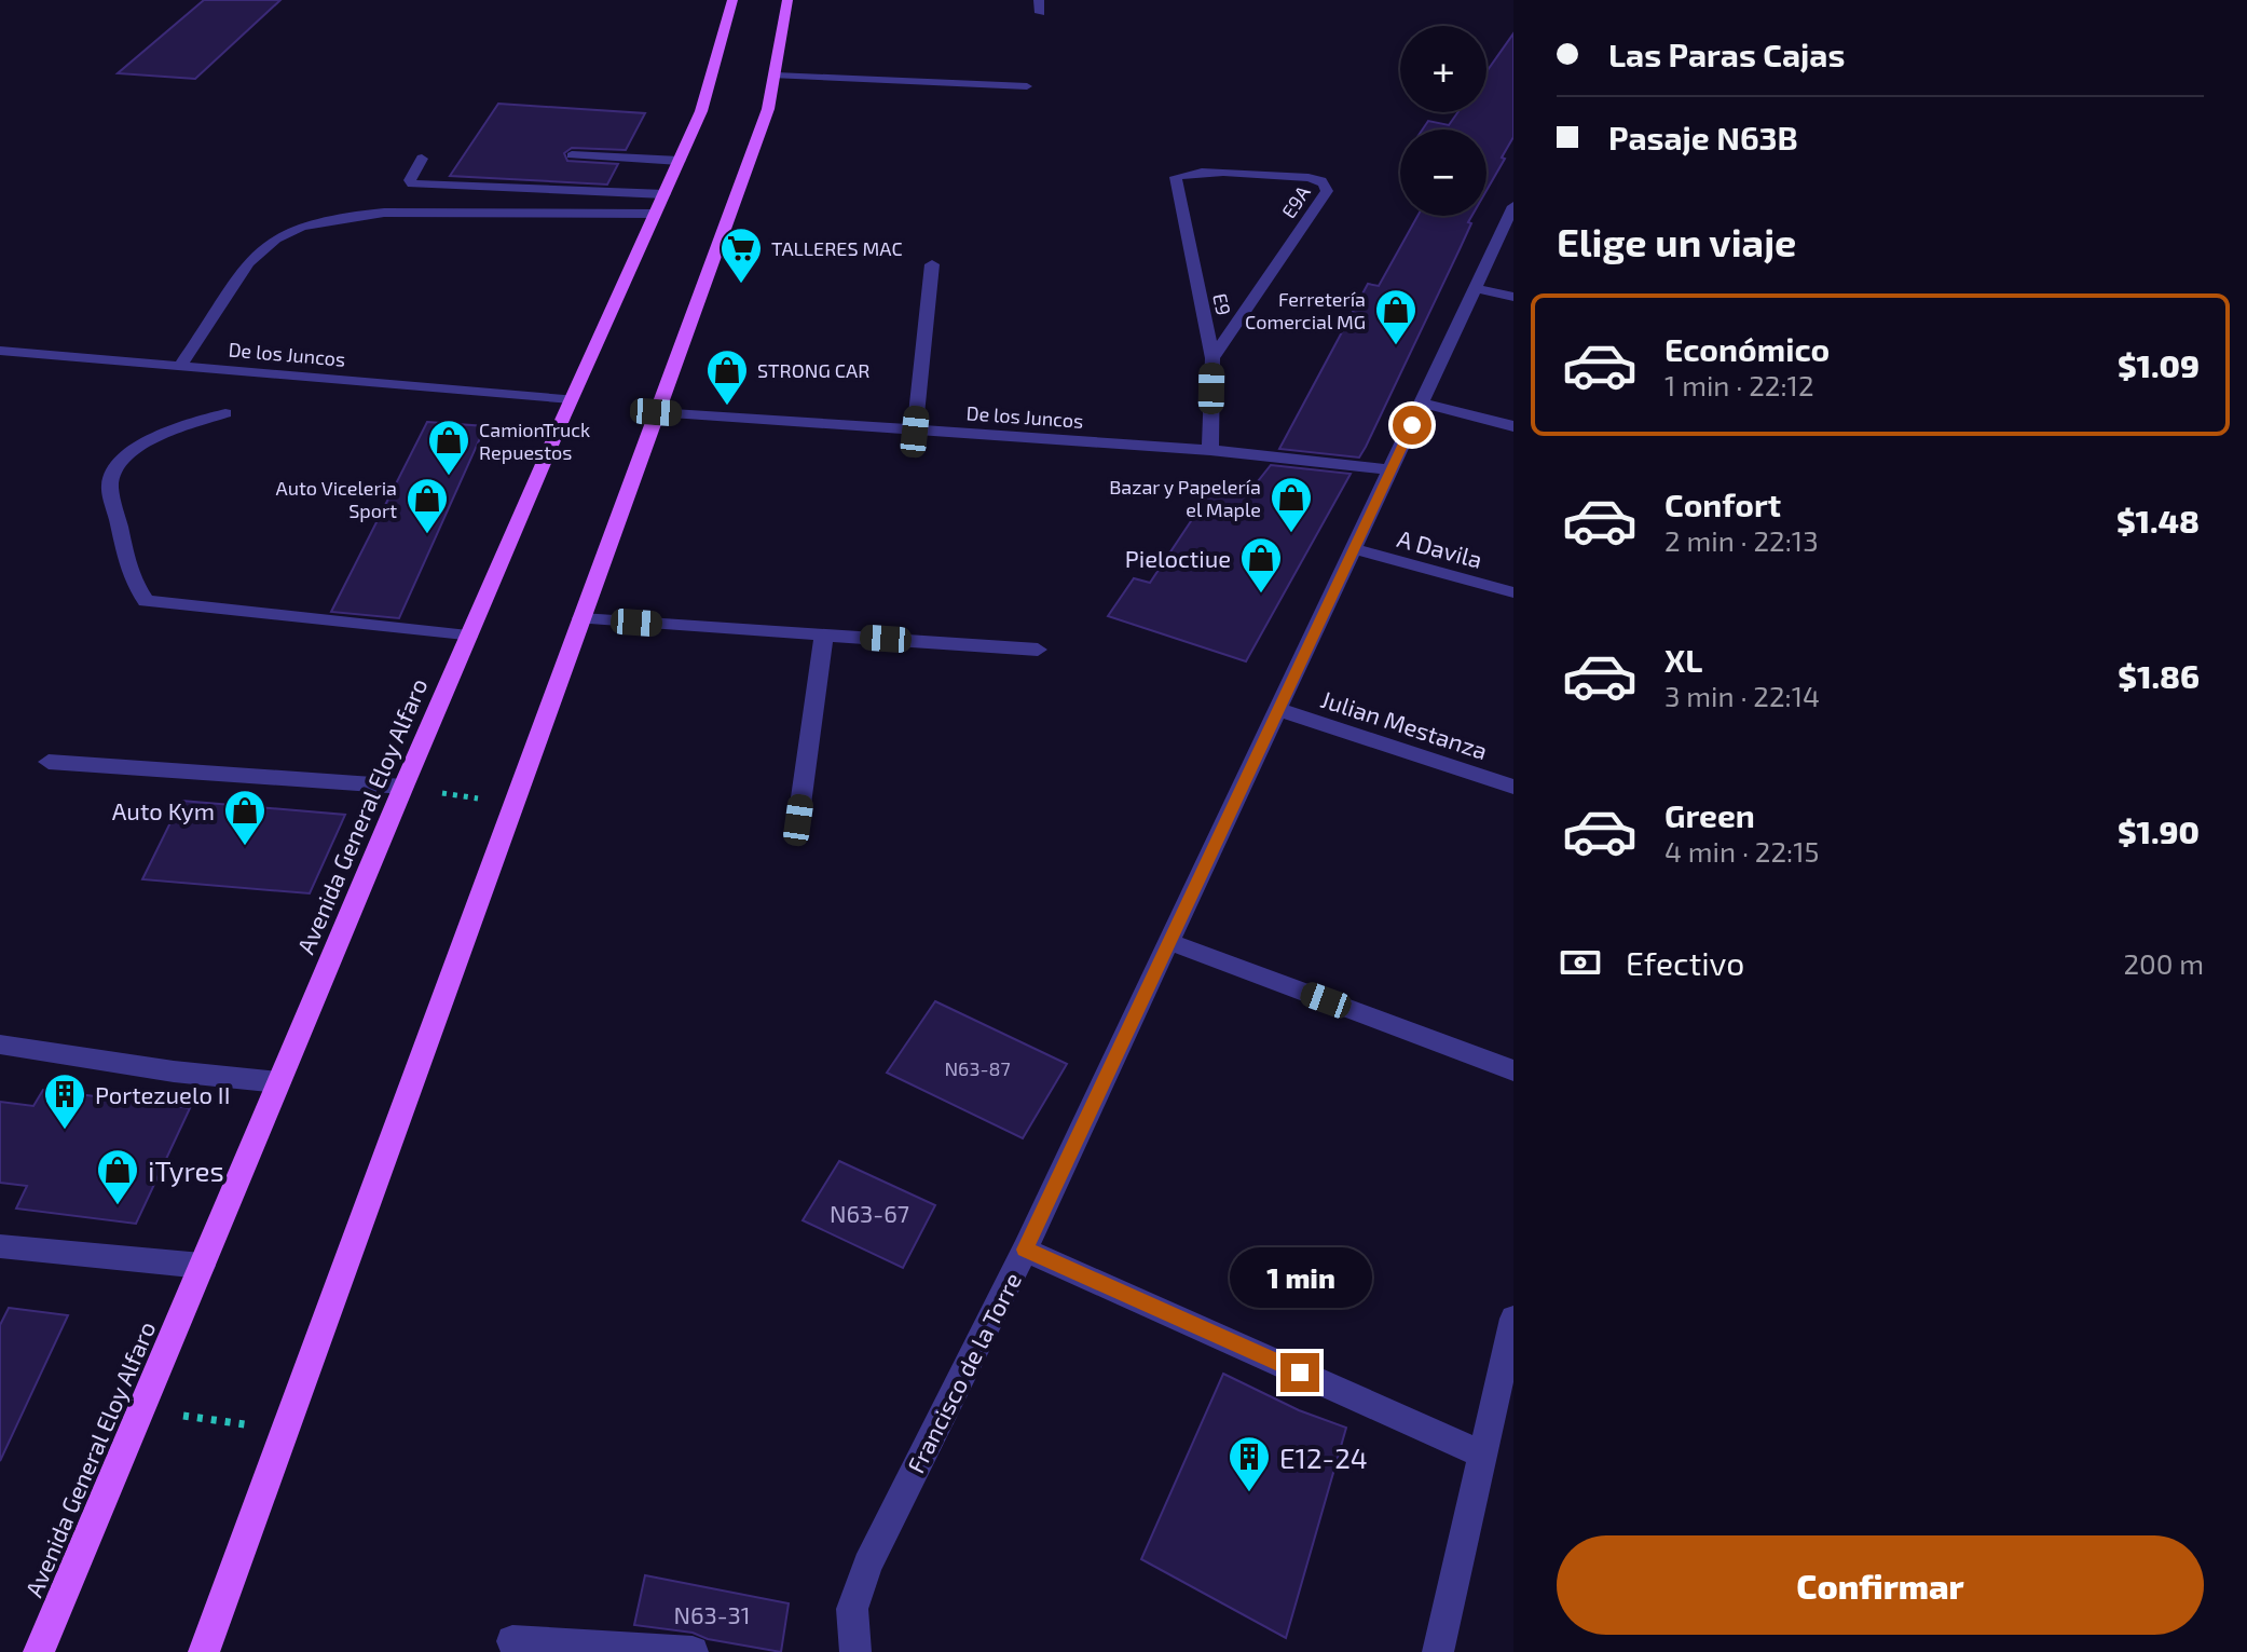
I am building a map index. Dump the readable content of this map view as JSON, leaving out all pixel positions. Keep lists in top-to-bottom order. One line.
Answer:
{"streets":{"main road":["Avenida General Eloy Alfaro"],"street":["E9A","E9","De los Juncos","A Davila","Julian Mestanza","Francisco de la Torre"]},"crossings":[["E9A","E9"],["E9","De los Juncos"],["De los Juncos","Avenida General Eloy Alfaro"],["De los Juncos","Francisco de la Torre"],["A Davila","Francisco de la Torre"],["Julian Mestanza","Francisco de la Torre"]],"places":{"supermarket":["TALLERES MAC"],"shop":["Ferretería Comercial MG","STRONG CAR","CamionTruck Repuestos","Bazar y Papelería el Maple","Auto Viceleria Sport","Pieloctiue","Auto Kym","iTyres"],"building":["Portezuelo II","E12-24"]},"house_numbers":["N63-87","N63-67","N63-31"],"page":{"banner":["Las Paras Cajas","Pasaje N63B"],"map_buttons":["+","−"],"heading":"Elige un viaje","list":[{"name":"Económico","note":"1 min · 22:12","value":"$1.09"},{"name":"Confort","note":"2 min · 22:13","value":"$1.48"},{"name":"XL","note":"3 min · 22:14","value":"$1.86"},{"name":"Green","note":"4 min · 22:15","value":"$1.90"}],"pay":["Efectivo","200 m"],"bubble":"1 min","buttons":"Confirmar"}}
